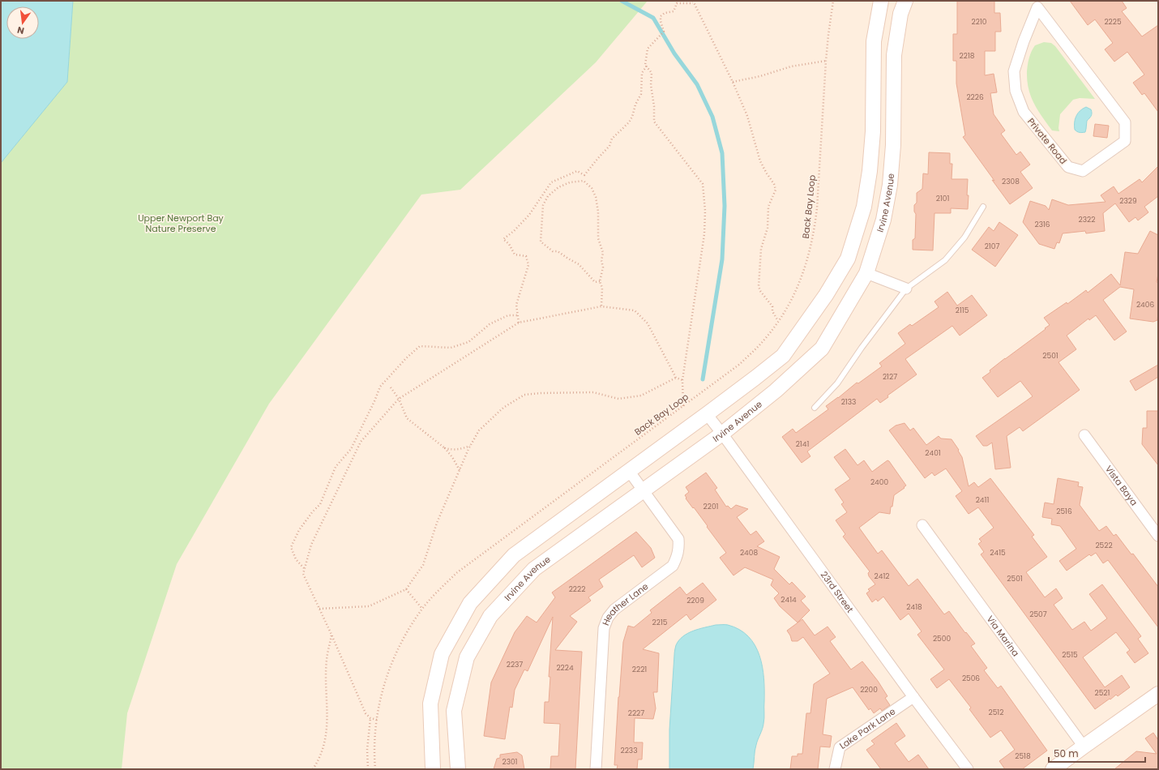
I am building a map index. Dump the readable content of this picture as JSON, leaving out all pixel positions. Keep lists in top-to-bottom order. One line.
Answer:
{"streets":{"main road":["Irvine Avenue"],"street":["Private Road","Vista Baya","23rd Street","Heather Lane","Via Marina","Lake Park Lane"],"path":["Back Bay Loop"]},"crossings":[["Irvine Avenue","23rd Street"],["Irvine Avenue","Heather Lane"],["23rd Street","Lake Park Lane"]],"parks":["Upper Newport Bay Nature Preserve"],"house_numbers":["2210","2225","2218","2226","2308","2101","2329","2322","2316","2107","2406","2115","2501","2127","2133","2141","2401","2400","2411","2201","2516","2522","2408","2415","2412","2501","2222","2414","2209","2418","2507","2215","2500","2515","2237","2224","2221","2506","2200","2521","2512","2227","2233","2518","2301"],"scale_bar":"50 m","north":"bottom"}
